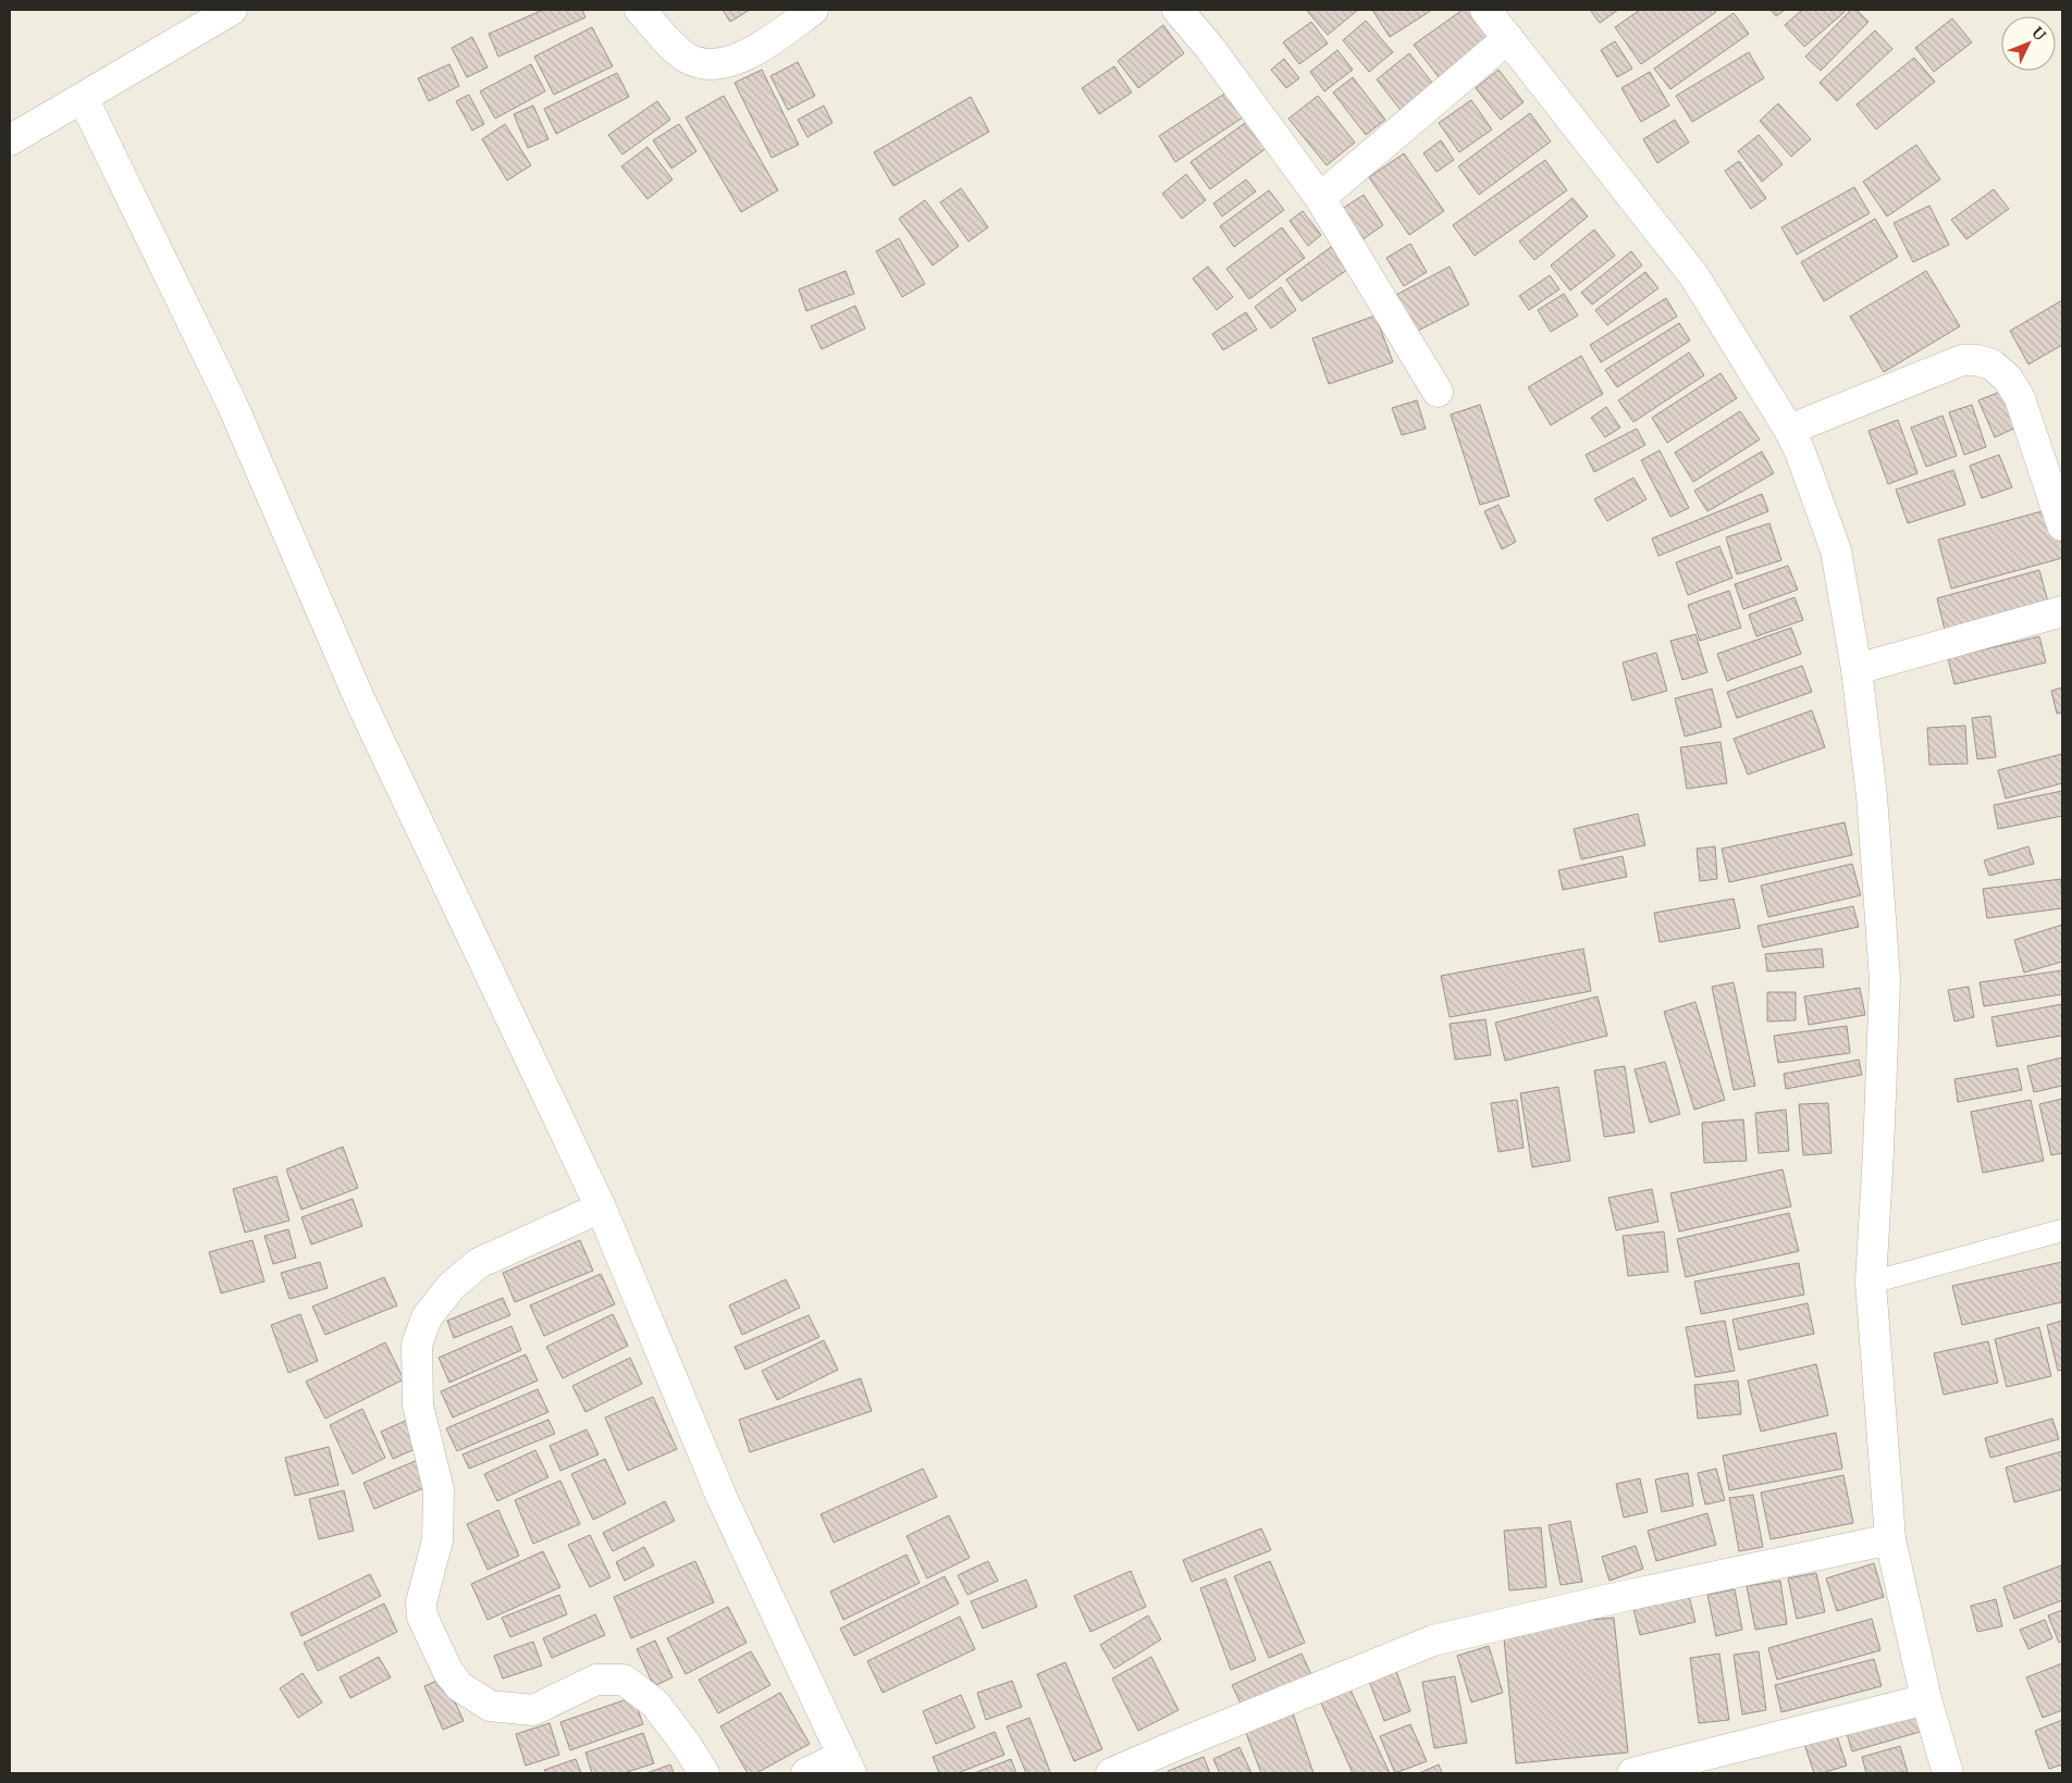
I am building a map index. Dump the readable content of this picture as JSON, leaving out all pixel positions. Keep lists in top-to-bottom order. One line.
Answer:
{"north":"top right"}
